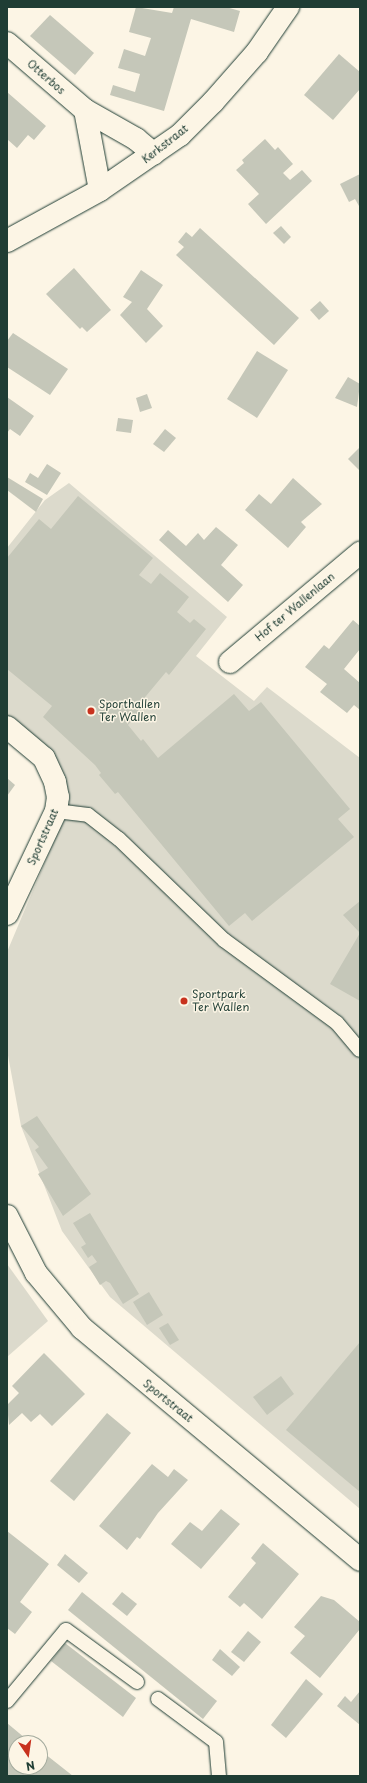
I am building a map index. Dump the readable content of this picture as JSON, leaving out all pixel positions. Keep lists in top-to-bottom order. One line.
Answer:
{"streets":{"street":["Otterbos","Kerkstraat","Hof ter Wallenlaan","Sportstraat"]},"crossings":[["Otterbos","Kerkstraat"]],"places":["Sporthallen Ter Wallen","Sportpark Ter Wallen"],"north":"bottom"}
